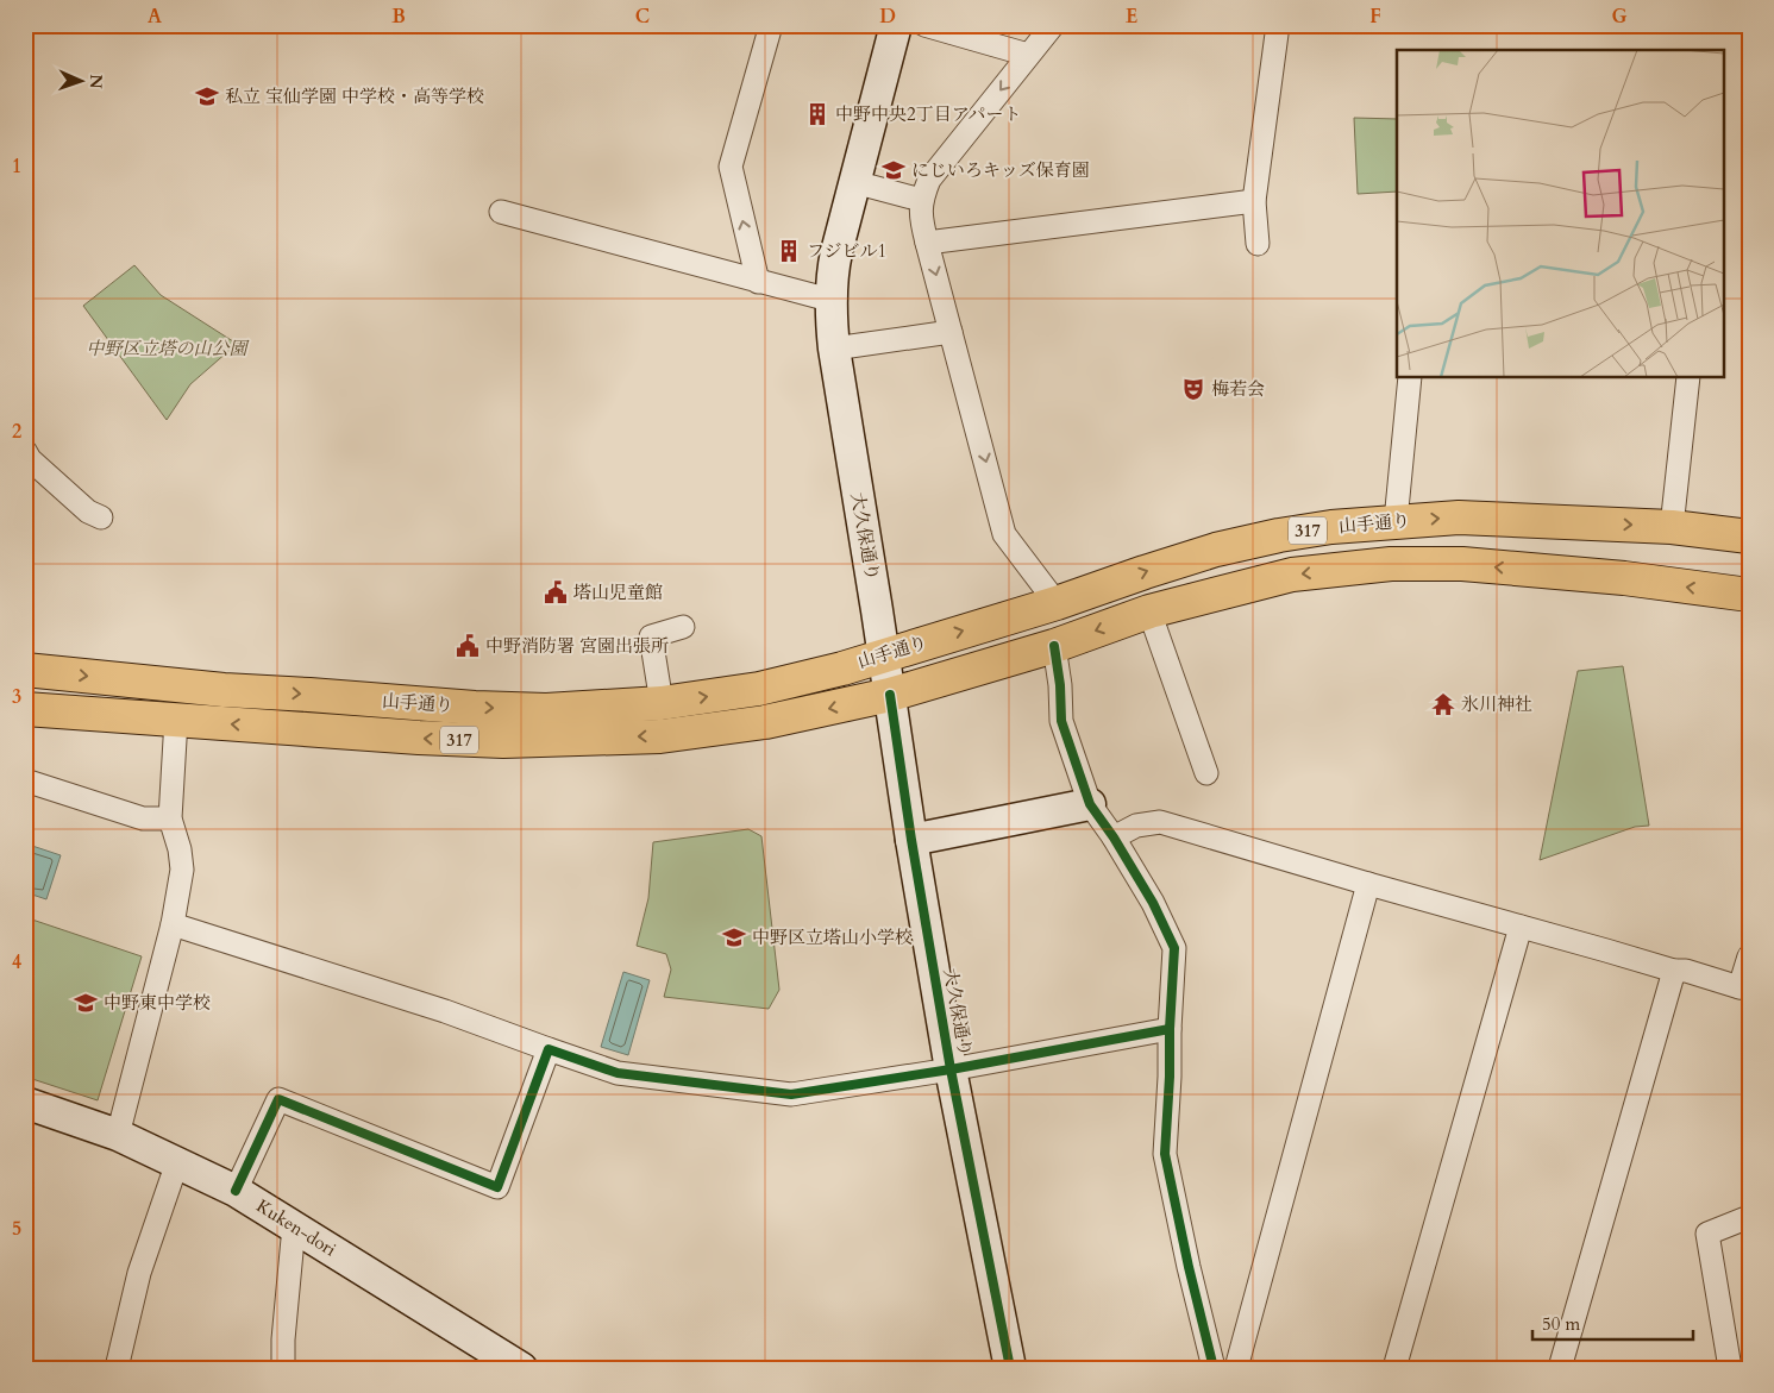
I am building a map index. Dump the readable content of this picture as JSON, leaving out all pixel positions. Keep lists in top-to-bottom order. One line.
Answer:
{"streets":{"main road":["山手通り","317","大久保通り","Kuken-dori"]},"crossings":[["山手通り","大久保通り"]],"parks":["中野区立塔の山公園"],"places":{"school or university":["私立 宝仙学園 中学校・高等学校","にじいろキッズ保育園","中野区立塔山小学校","中野東中学校"],"building":["中野中央2丁目アパート","フジビル1"],"theatre":["梅若会"],"public building":["塔山児童館","中野消防署 宮園出張所"],"temple":["氷川神社"]},"scale_bar":"50 m","north":"right","grid":{"columns":["A","B","C","D","E","F","G"],"rows":["1","2","3","4","5"]}}
